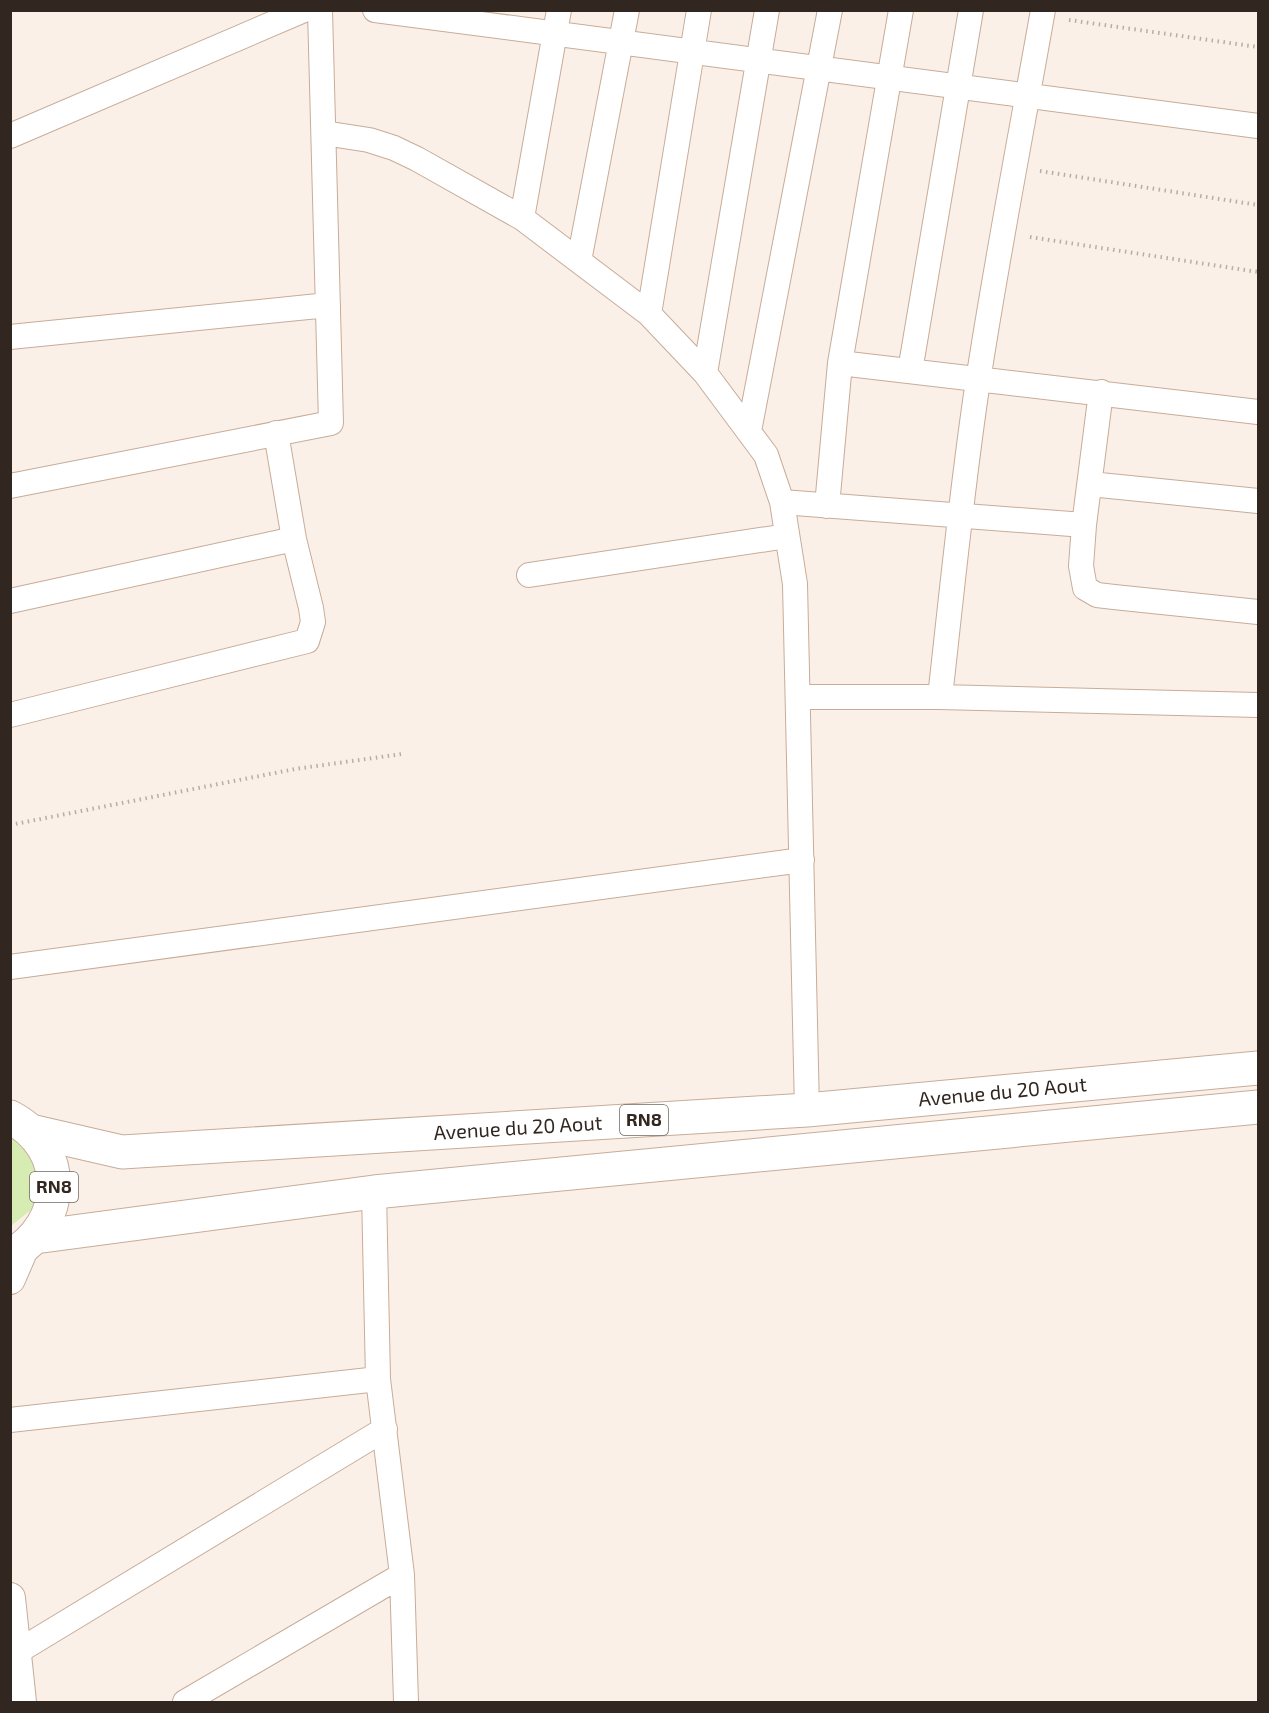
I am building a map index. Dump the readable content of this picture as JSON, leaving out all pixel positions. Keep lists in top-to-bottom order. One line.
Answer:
{"streets":{"main road":["Avenue du 20 Aout","RN8"]},"crossings":[["Avenue du 20 Aout","RN8"]]}
